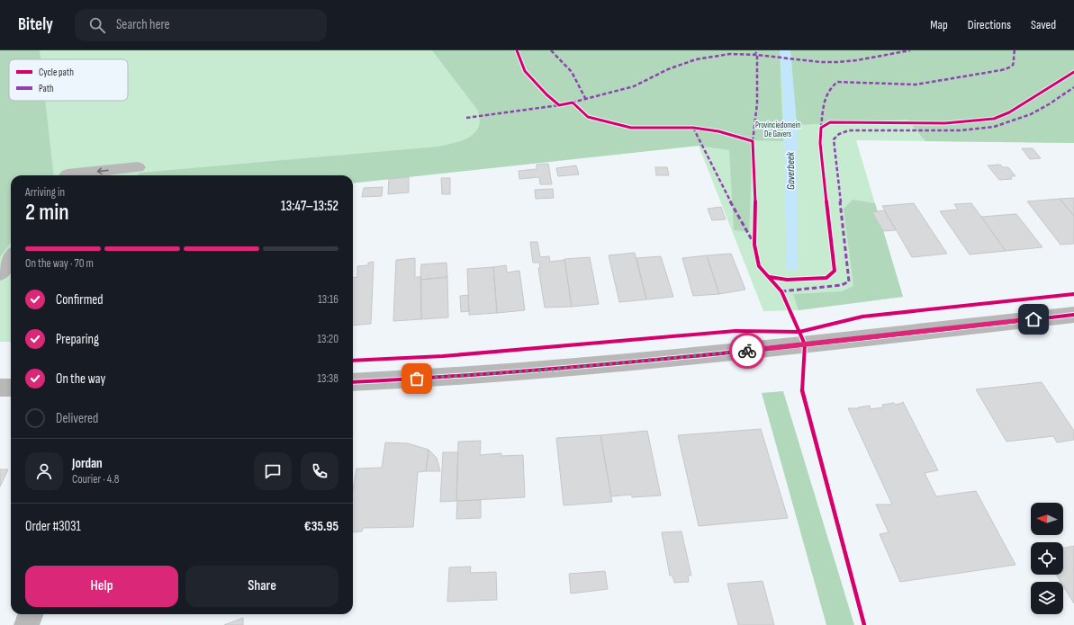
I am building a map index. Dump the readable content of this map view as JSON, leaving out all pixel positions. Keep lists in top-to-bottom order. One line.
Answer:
{"water":["Gaverbeek"],"parks":["Provinciedomein De Gavers"],"legend":["Cycle path","Path"],"north":"left","page":{"header":"Bitely","search":"Search here","nav":["Map","Directions","Saved"],"heading":["2 min","Arriving in","13:47–13:52"],"panel":["Jordan","Courier · 4.8","Order #3031","€35.95"],"bar":"On the way · 70 m","list":[["Confirmed","13:16"],["Preparing","13:20"],["On the way","13:38"],"Delivered"],"buttons":["Help","Share"]}}
